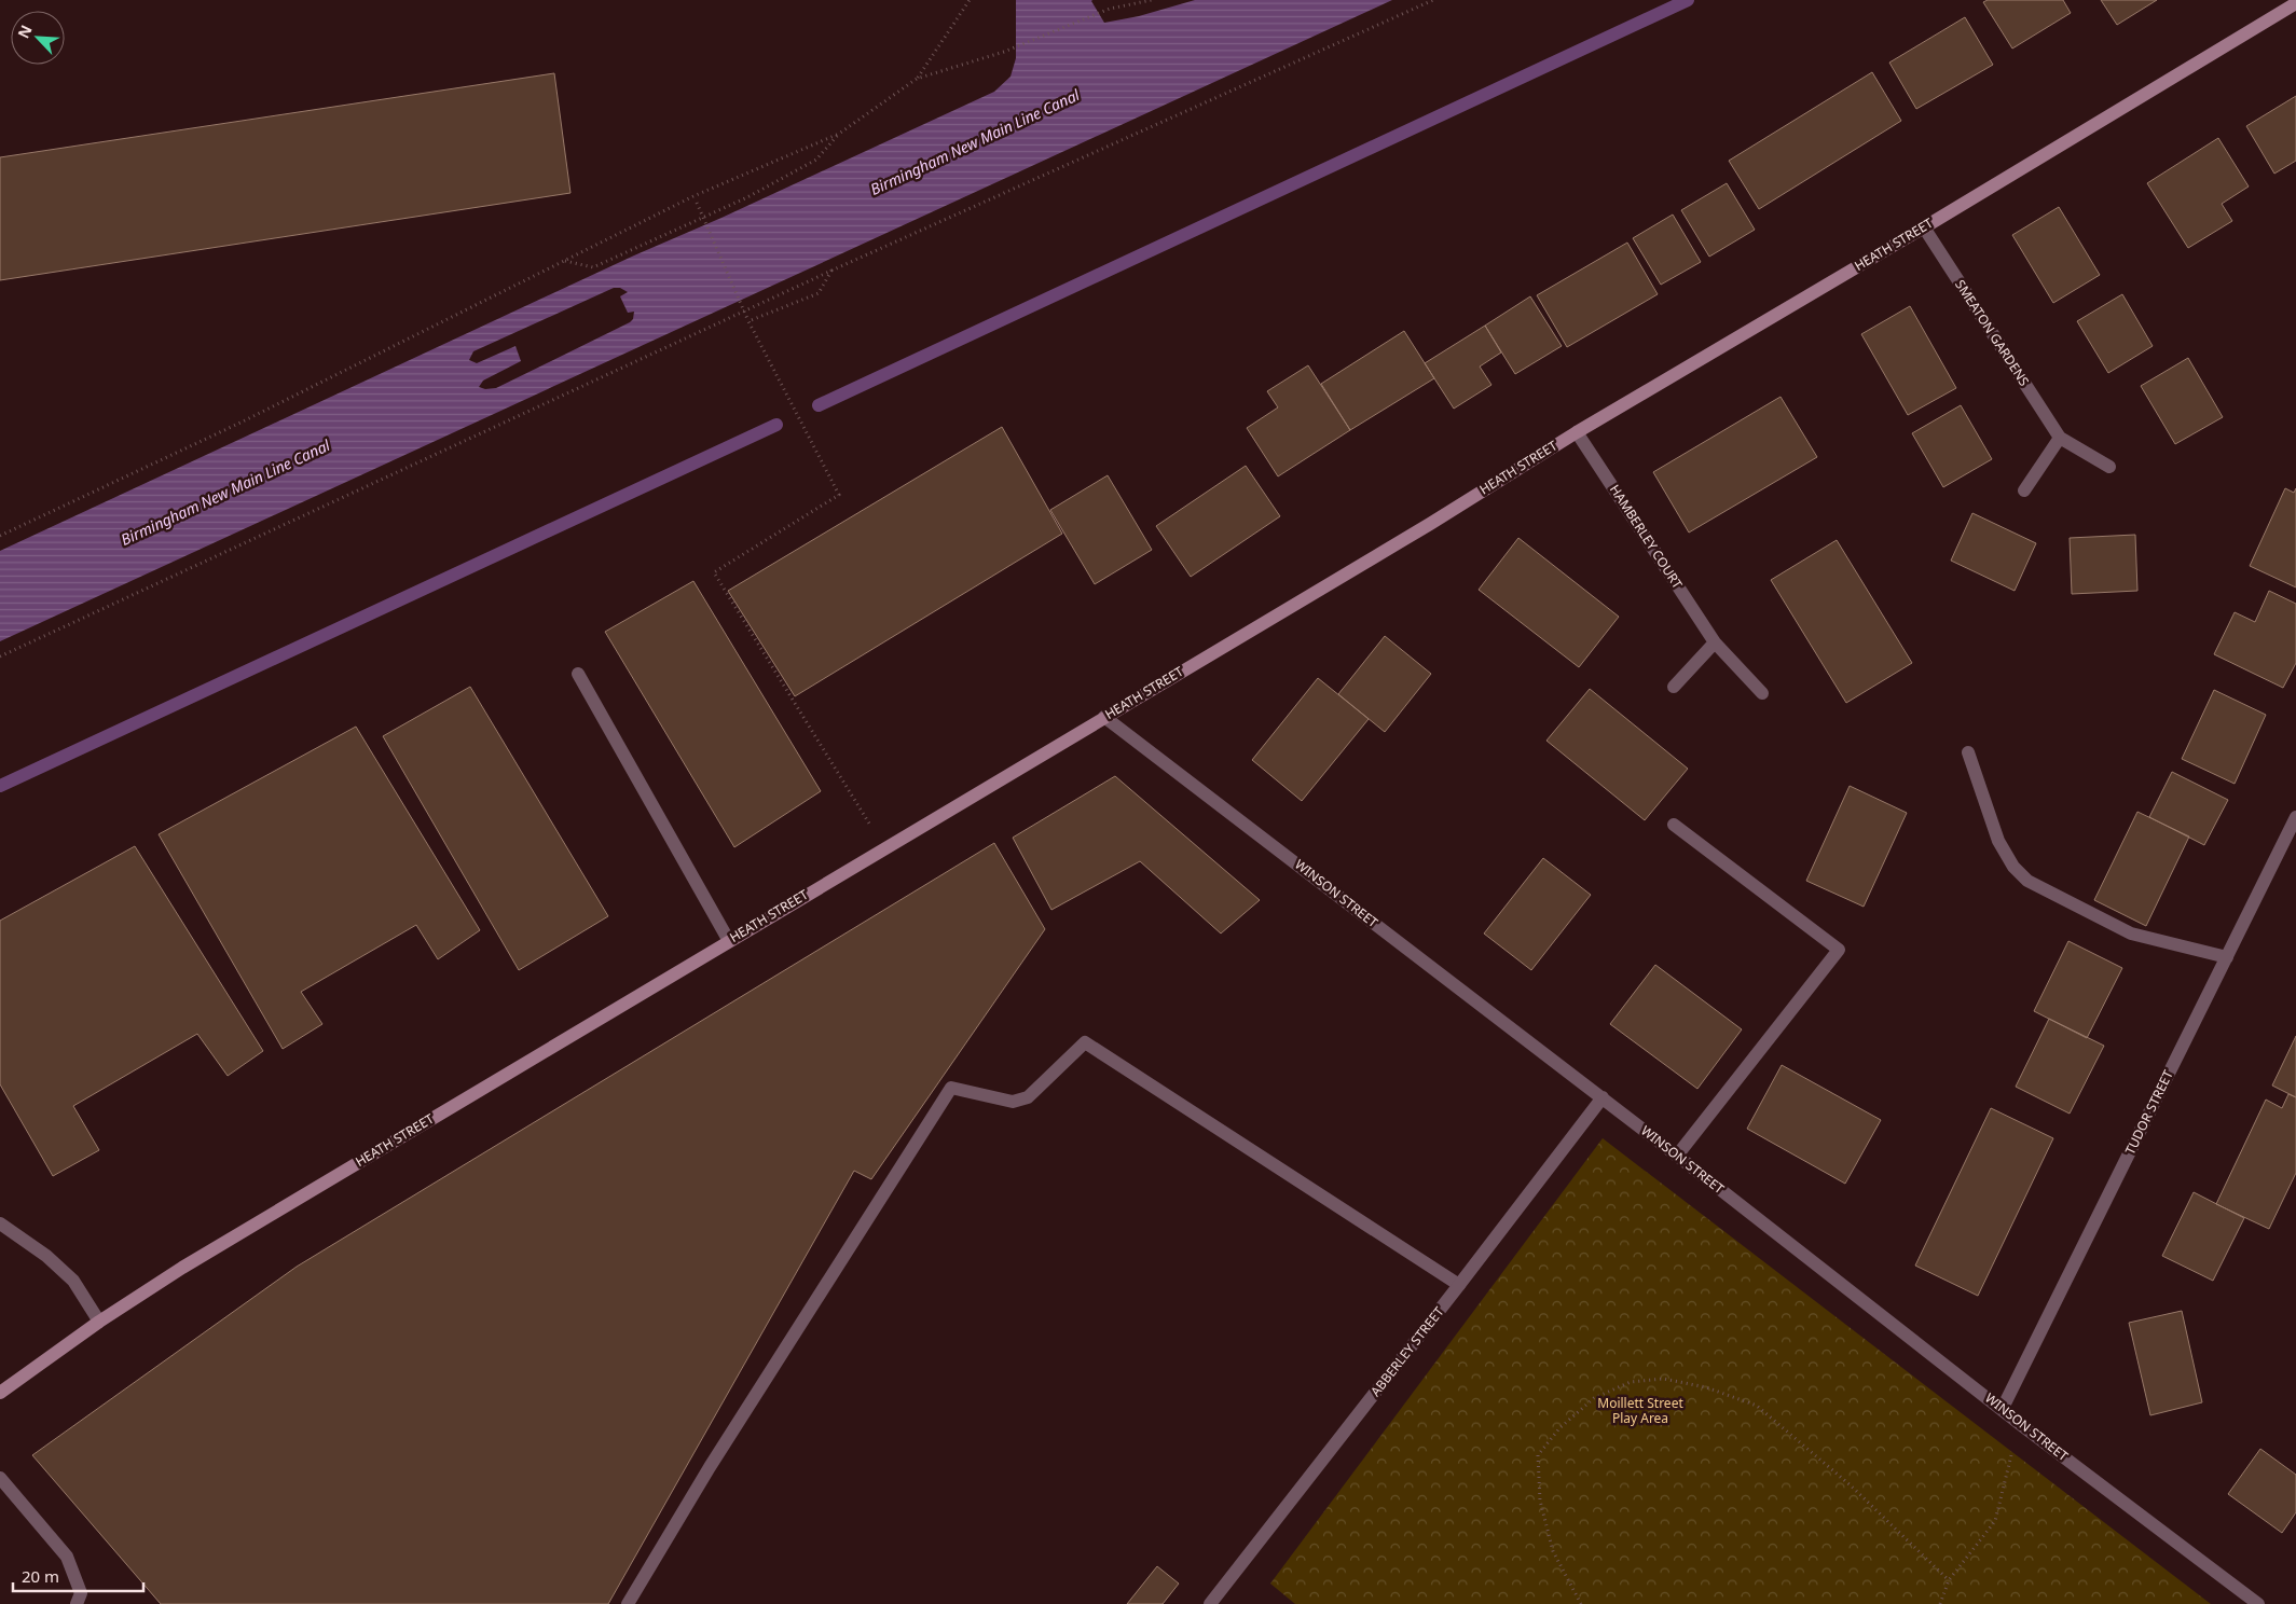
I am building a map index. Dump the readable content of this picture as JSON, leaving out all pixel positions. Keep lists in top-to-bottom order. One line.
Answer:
{"streets":{"main road":["HEATH STREET"],"street":["SMEATON GARDENS","HAMBERLEY COURT","WINSON STREET","TUDOR STREET","ABBERLEY STREET"]},"crossings":[["HEATH STREET","SMEATON GARDENS"],["HEATH STREET","HAMBERLEY COURT"],["HEATH STREET","WINSON STREET"],["WINSON STREET","TUDOR STREET"],["WINSON STREET","ABBERLEY STREET"]],"water":["Birmingham New Main Line Canal"],"parks":["Moillett Street Play Area"],"scale_bar":"20 m","north":"top left"}
